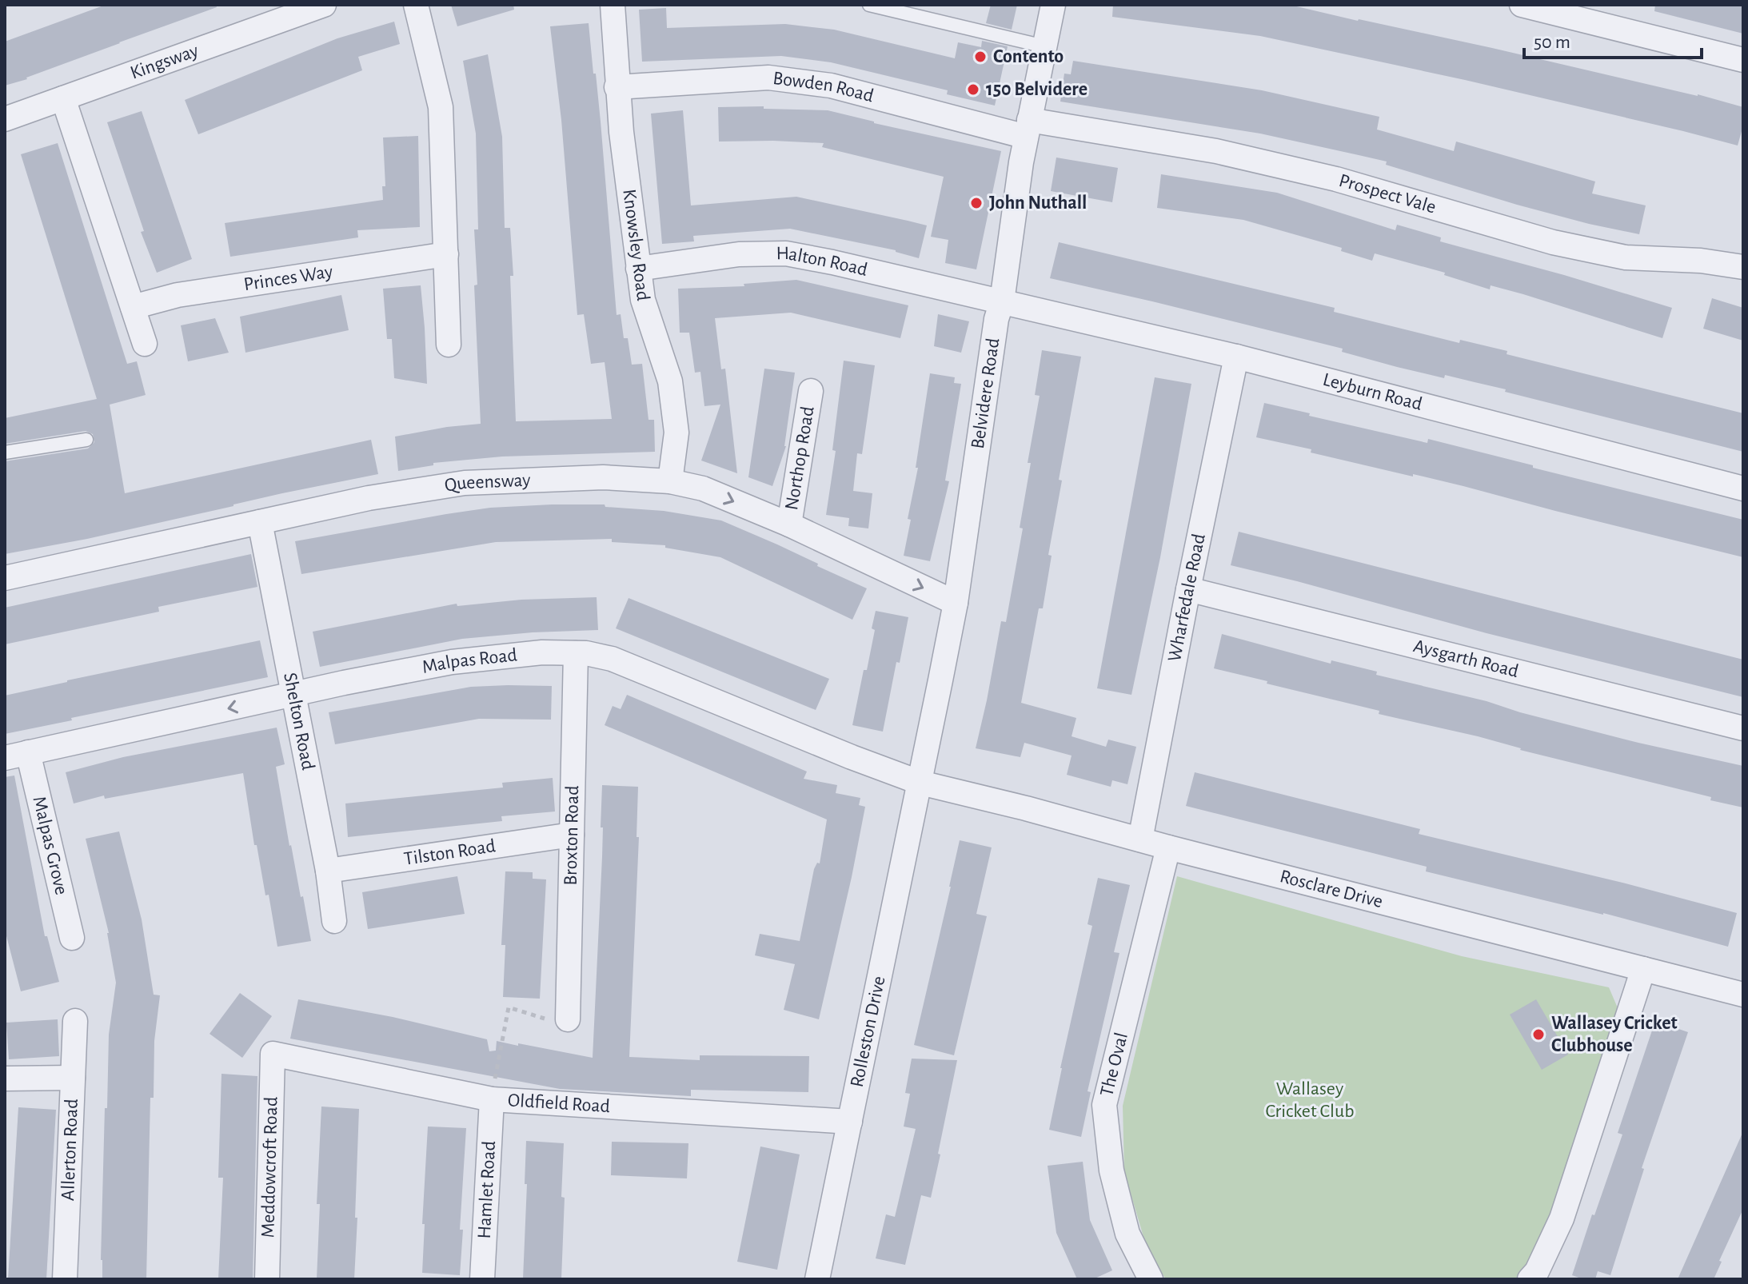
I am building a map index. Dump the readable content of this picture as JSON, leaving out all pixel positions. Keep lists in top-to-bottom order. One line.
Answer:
{"streets":{"street":["Kingsway","Bowden Road","Prospect Vale","Knowsley Road","Halton Road","Princes Way","Leyburn Road","Belvidere Road","Northop Road","Queensway","Wharfedale Road","Aysgarth Road","Malpas Road","Shelton Road","Broxton Road","Malpas Grove","Tilston Road","Rosclare Drive","Rolleston Drive","The Oval","Oldfield Road","Allerton Road","Meddowcroft Road","Hamlet Road"]},"crossings":[["Bowden Road","Prospect Vale"],["Bowden Road","Knowsley Road"],["Bowden Road","Belvidere Road"],["Prospect Vale","Belvidere Road"],["Knowsley Road","Halton Road"],["Knowsley Road","Queensway"],["Halton Road","Leyburn Road"],["Halton Road","Belvidere Road"],["Leyburn Road","Belvidere Road"],["Leyburn Road","Wharfedale Road"],["Belvidere Road","Queensway"],["Belvidere Road","Malpas Road"],["Belvidere Road","Rosclare Drive"],["Belvidere Road","Rolleston Drive"],["Northop Road","Queensway"],["Queensway","Shelton Road"],["Wharfedale Road","Aysgarth Road"],["Wharfedale Road","Rosclare Drive"],["Malpas Road","Shelton Road"],["Malpas Road","Broxton Road"],["Malpas Road","Malpas Grove"],["Malpas Road","Rosclare Drive"],["Malpas Road","Rolleston Drive"],["Shelton Road","Tilston Road"],["Broxton Road","Tilston Road"],["Rosclare Drive","Rolleston Drive"],["Rosclare Drive","The Oval"],["Rolleston Drive","Oldfield Road"],["Oldfield Road","Meddowcroft Road"],["Oldfield Road","Hamlet Road"]],"parks":["Wallasey Cricket Club"],"places":["Contento","150 Belvidere","John Nuthall","Wallasey Cricket Clubhouse"],"scale_bar":"50 m"}
